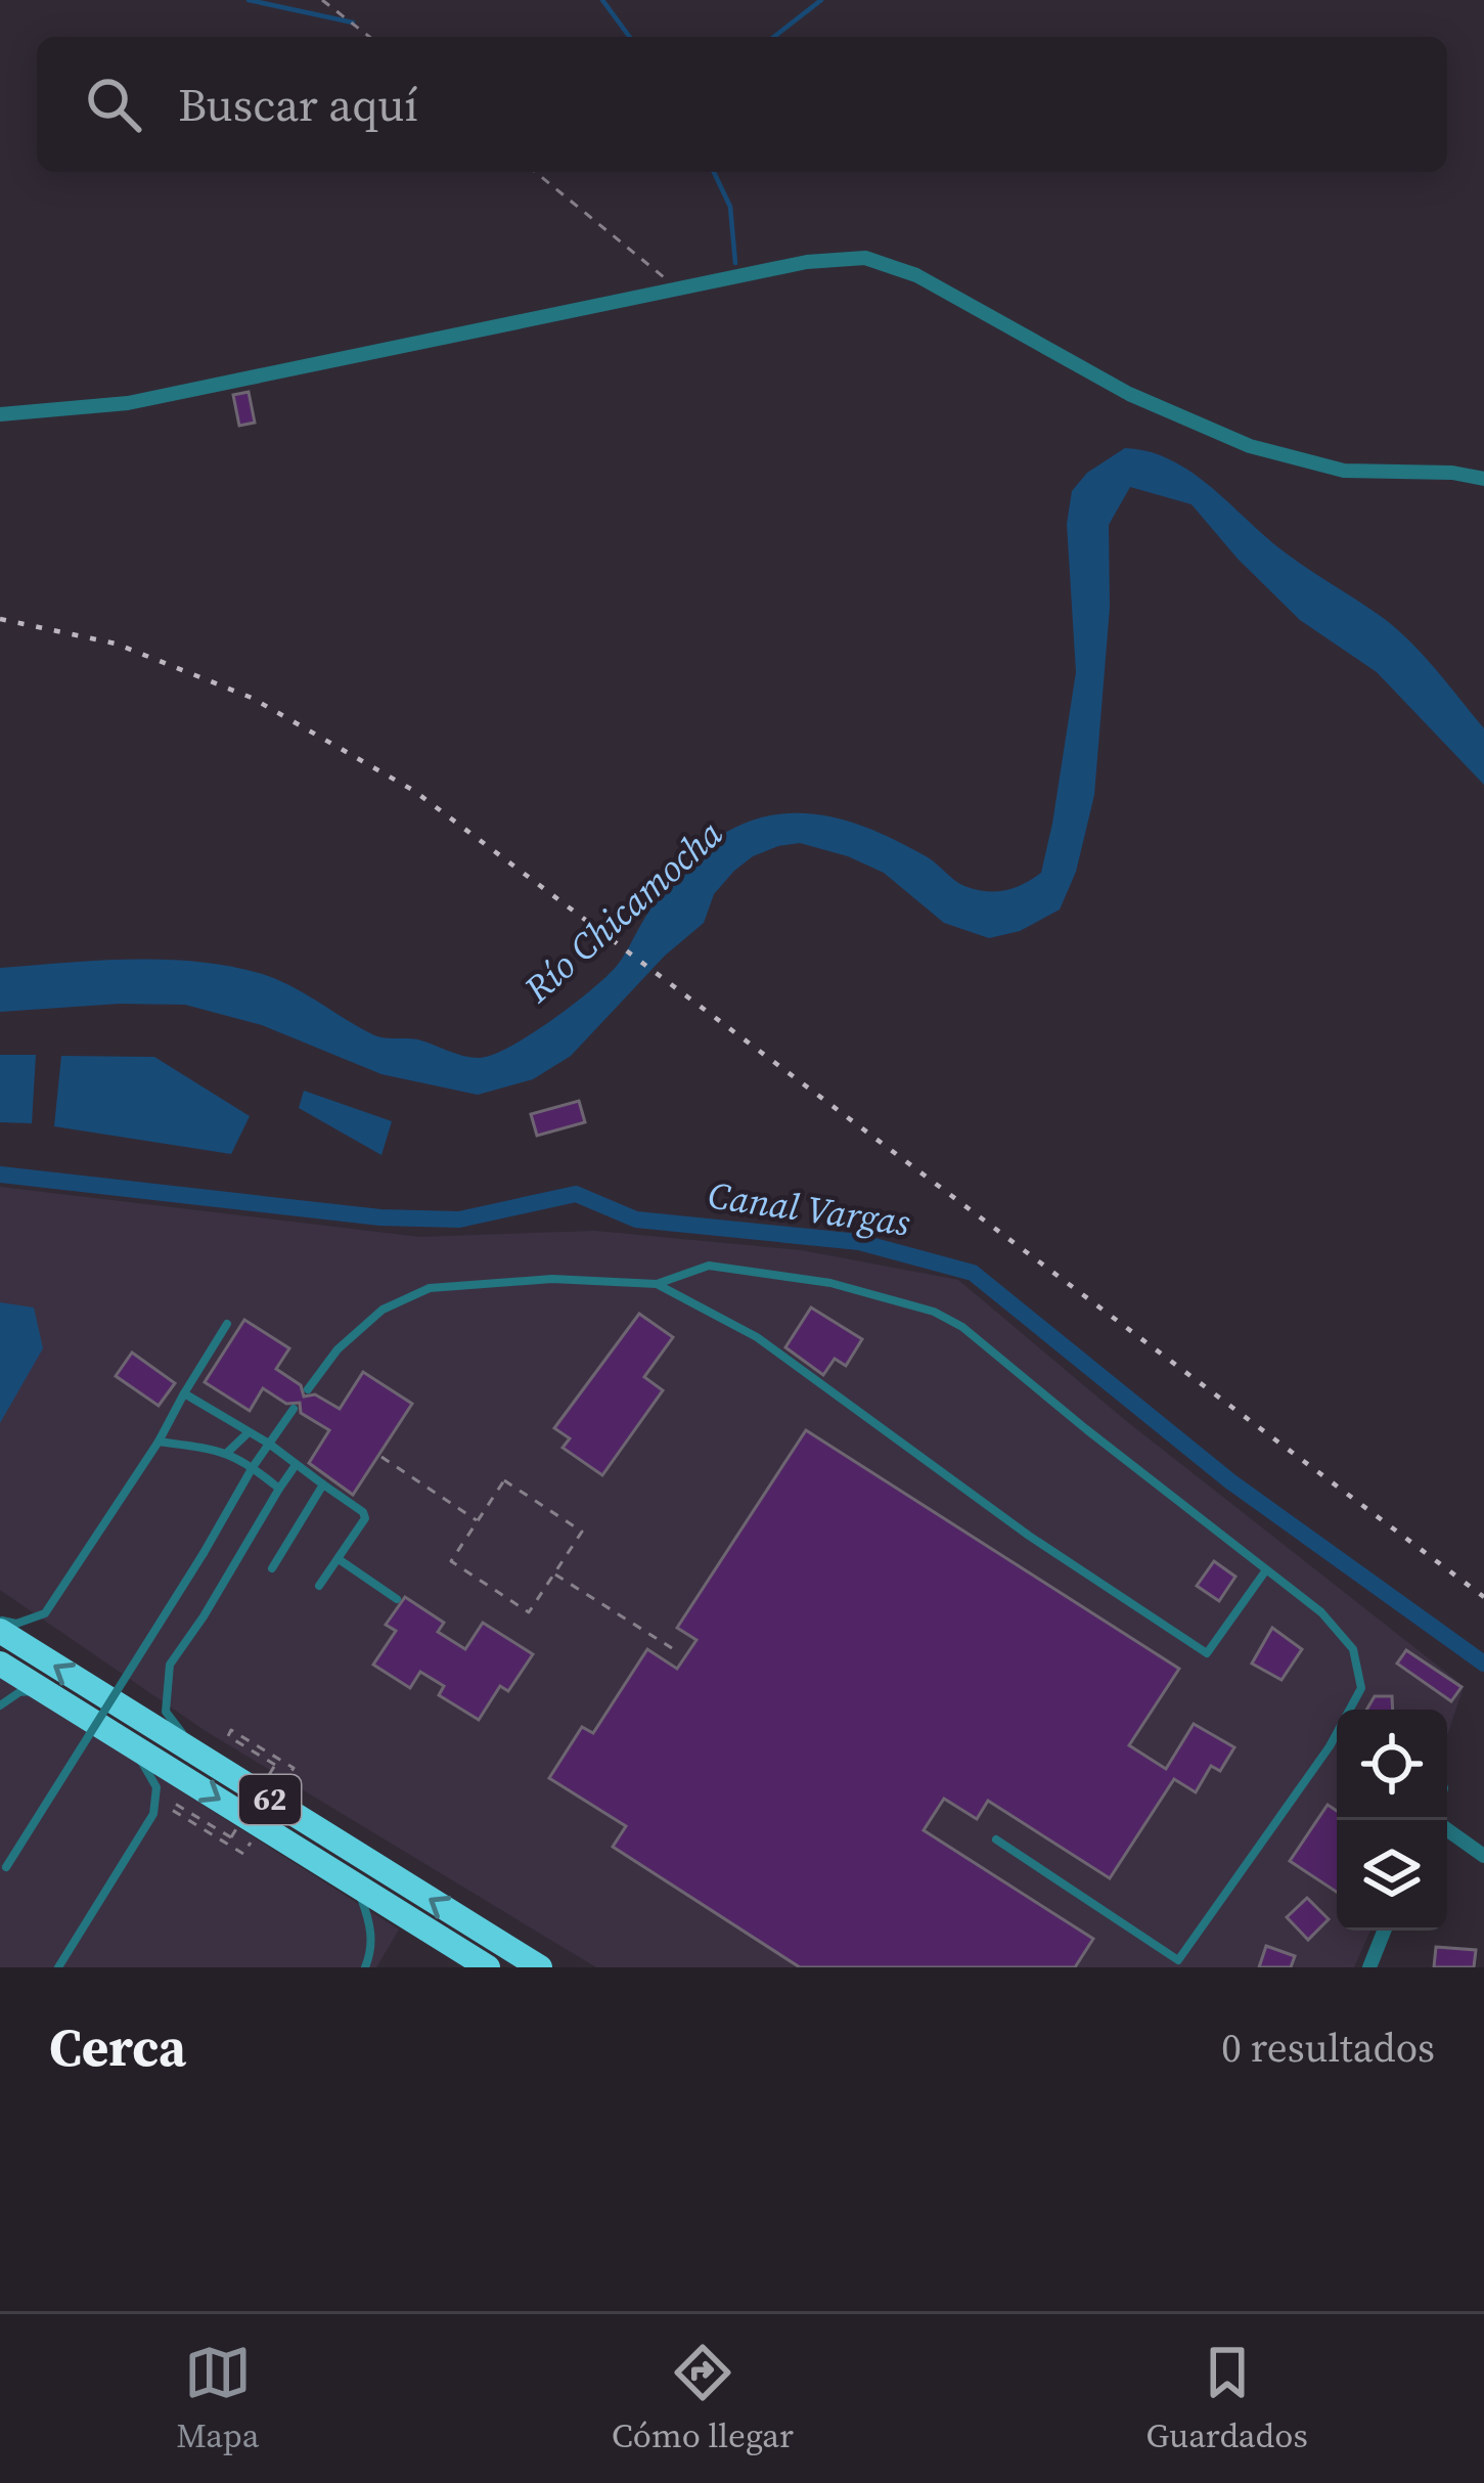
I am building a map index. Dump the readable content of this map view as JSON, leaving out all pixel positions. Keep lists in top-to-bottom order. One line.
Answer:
{"streets":{"highway":["62"]},"water":["Río Chicamocha","Canal Vargas"],"page":{"search":"Buscar aquí","heading":["Cerca","0 resultados"],"nav":["Mapa","Cómo llegar","Guardados"]}}
